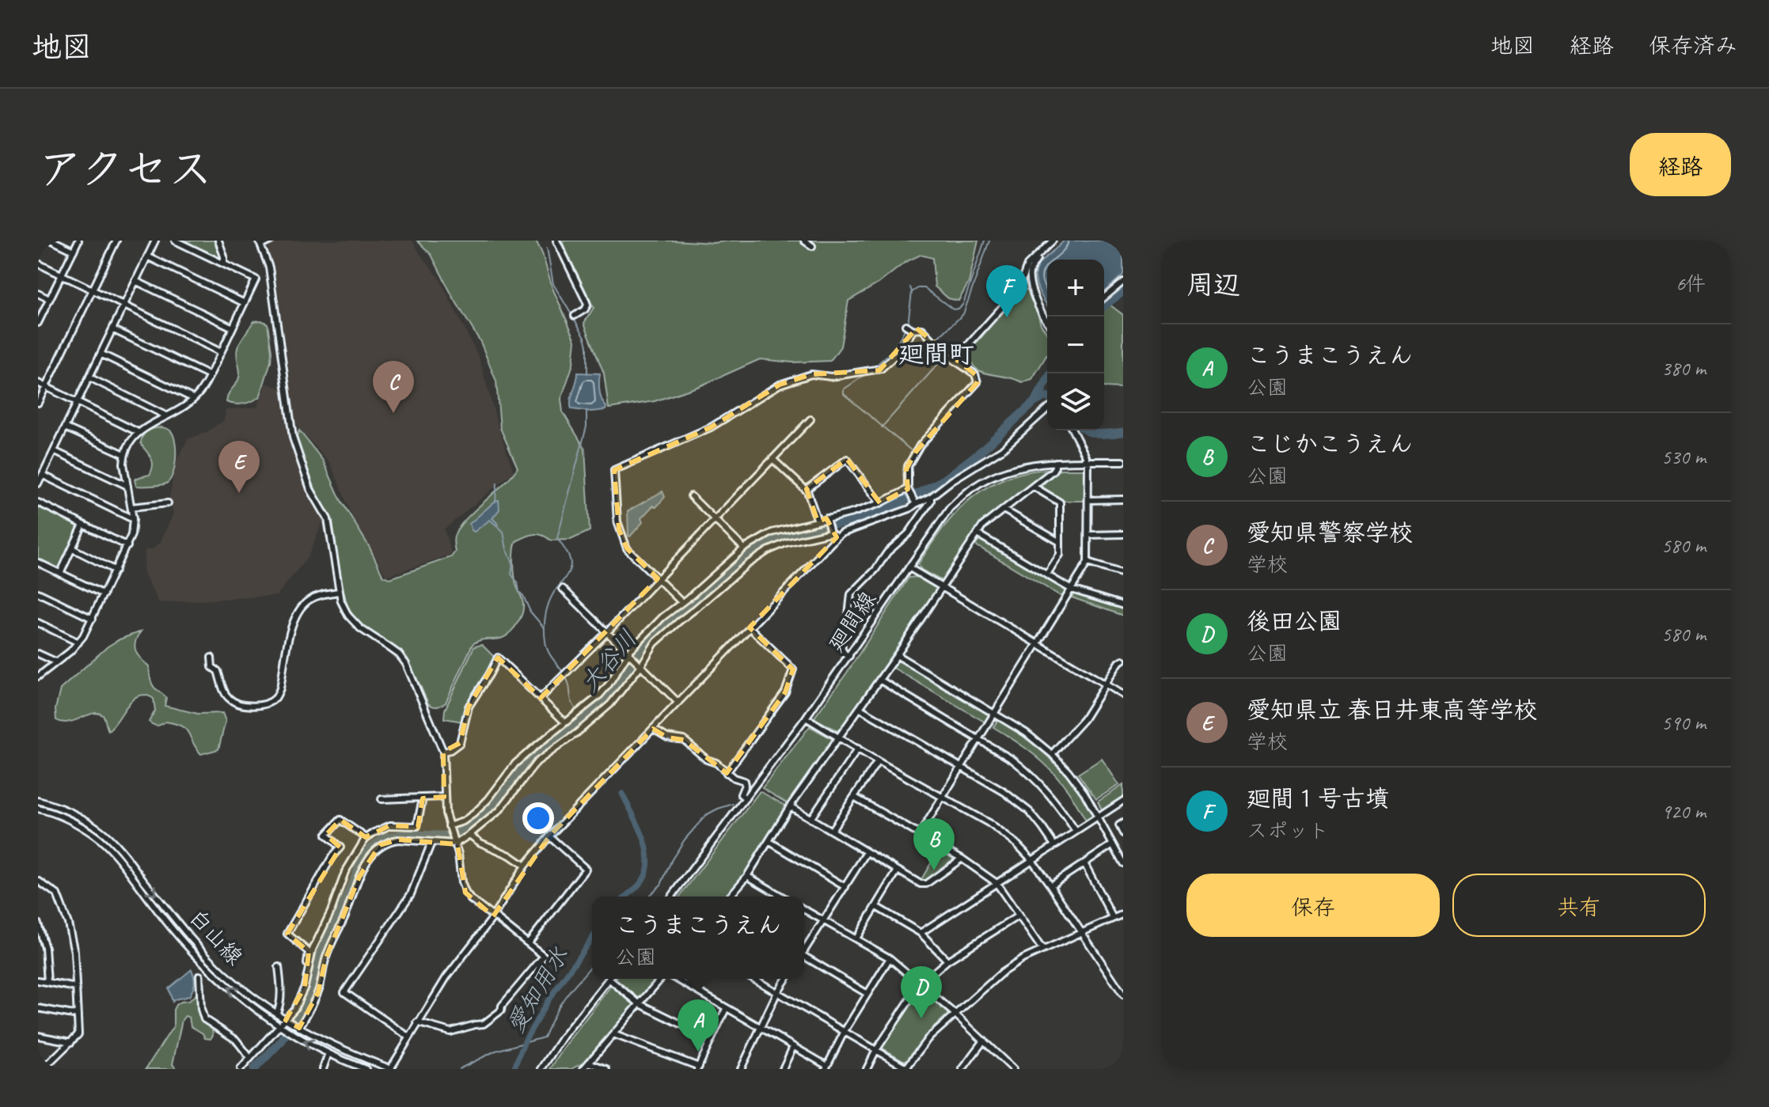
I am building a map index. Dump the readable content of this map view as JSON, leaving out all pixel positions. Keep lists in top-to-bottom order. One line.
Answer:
{"streets":{"street":["廻間線","白山線"]},"districts":["廻間町"],"water":["大谷川","愛知用水"],"page":{"header":"地図","nav":["地図","経路","保存済み"],"title":"アクセス","buttons":["経路",["保存","共有"]],"heading":["周辺","6件"],"map_buttons":["+","−"],"pins":["F","C","E","B","D","A"],"list":[{"mark":"A","name":"こうまこうえん","note":"公園","value":"380 m"},{"mark":"B","name":"こじかこうえん","note":"公園","value":"530 m"},{"mark":"C","name":"愛知県警察学校","note":"学校","value":"580 m"},{"mark":"D","name":"後田公園","note":"公園","value":"580 m"},{"mark":"E","name":"愛知県立 春日井東高等学校","note":"学校","value":"590 m"},{"mark":"F","name":"廻間１号古墳","note":"スポット","value":"920 m"}],"popup":["こうまこうえん","公園"]}}
